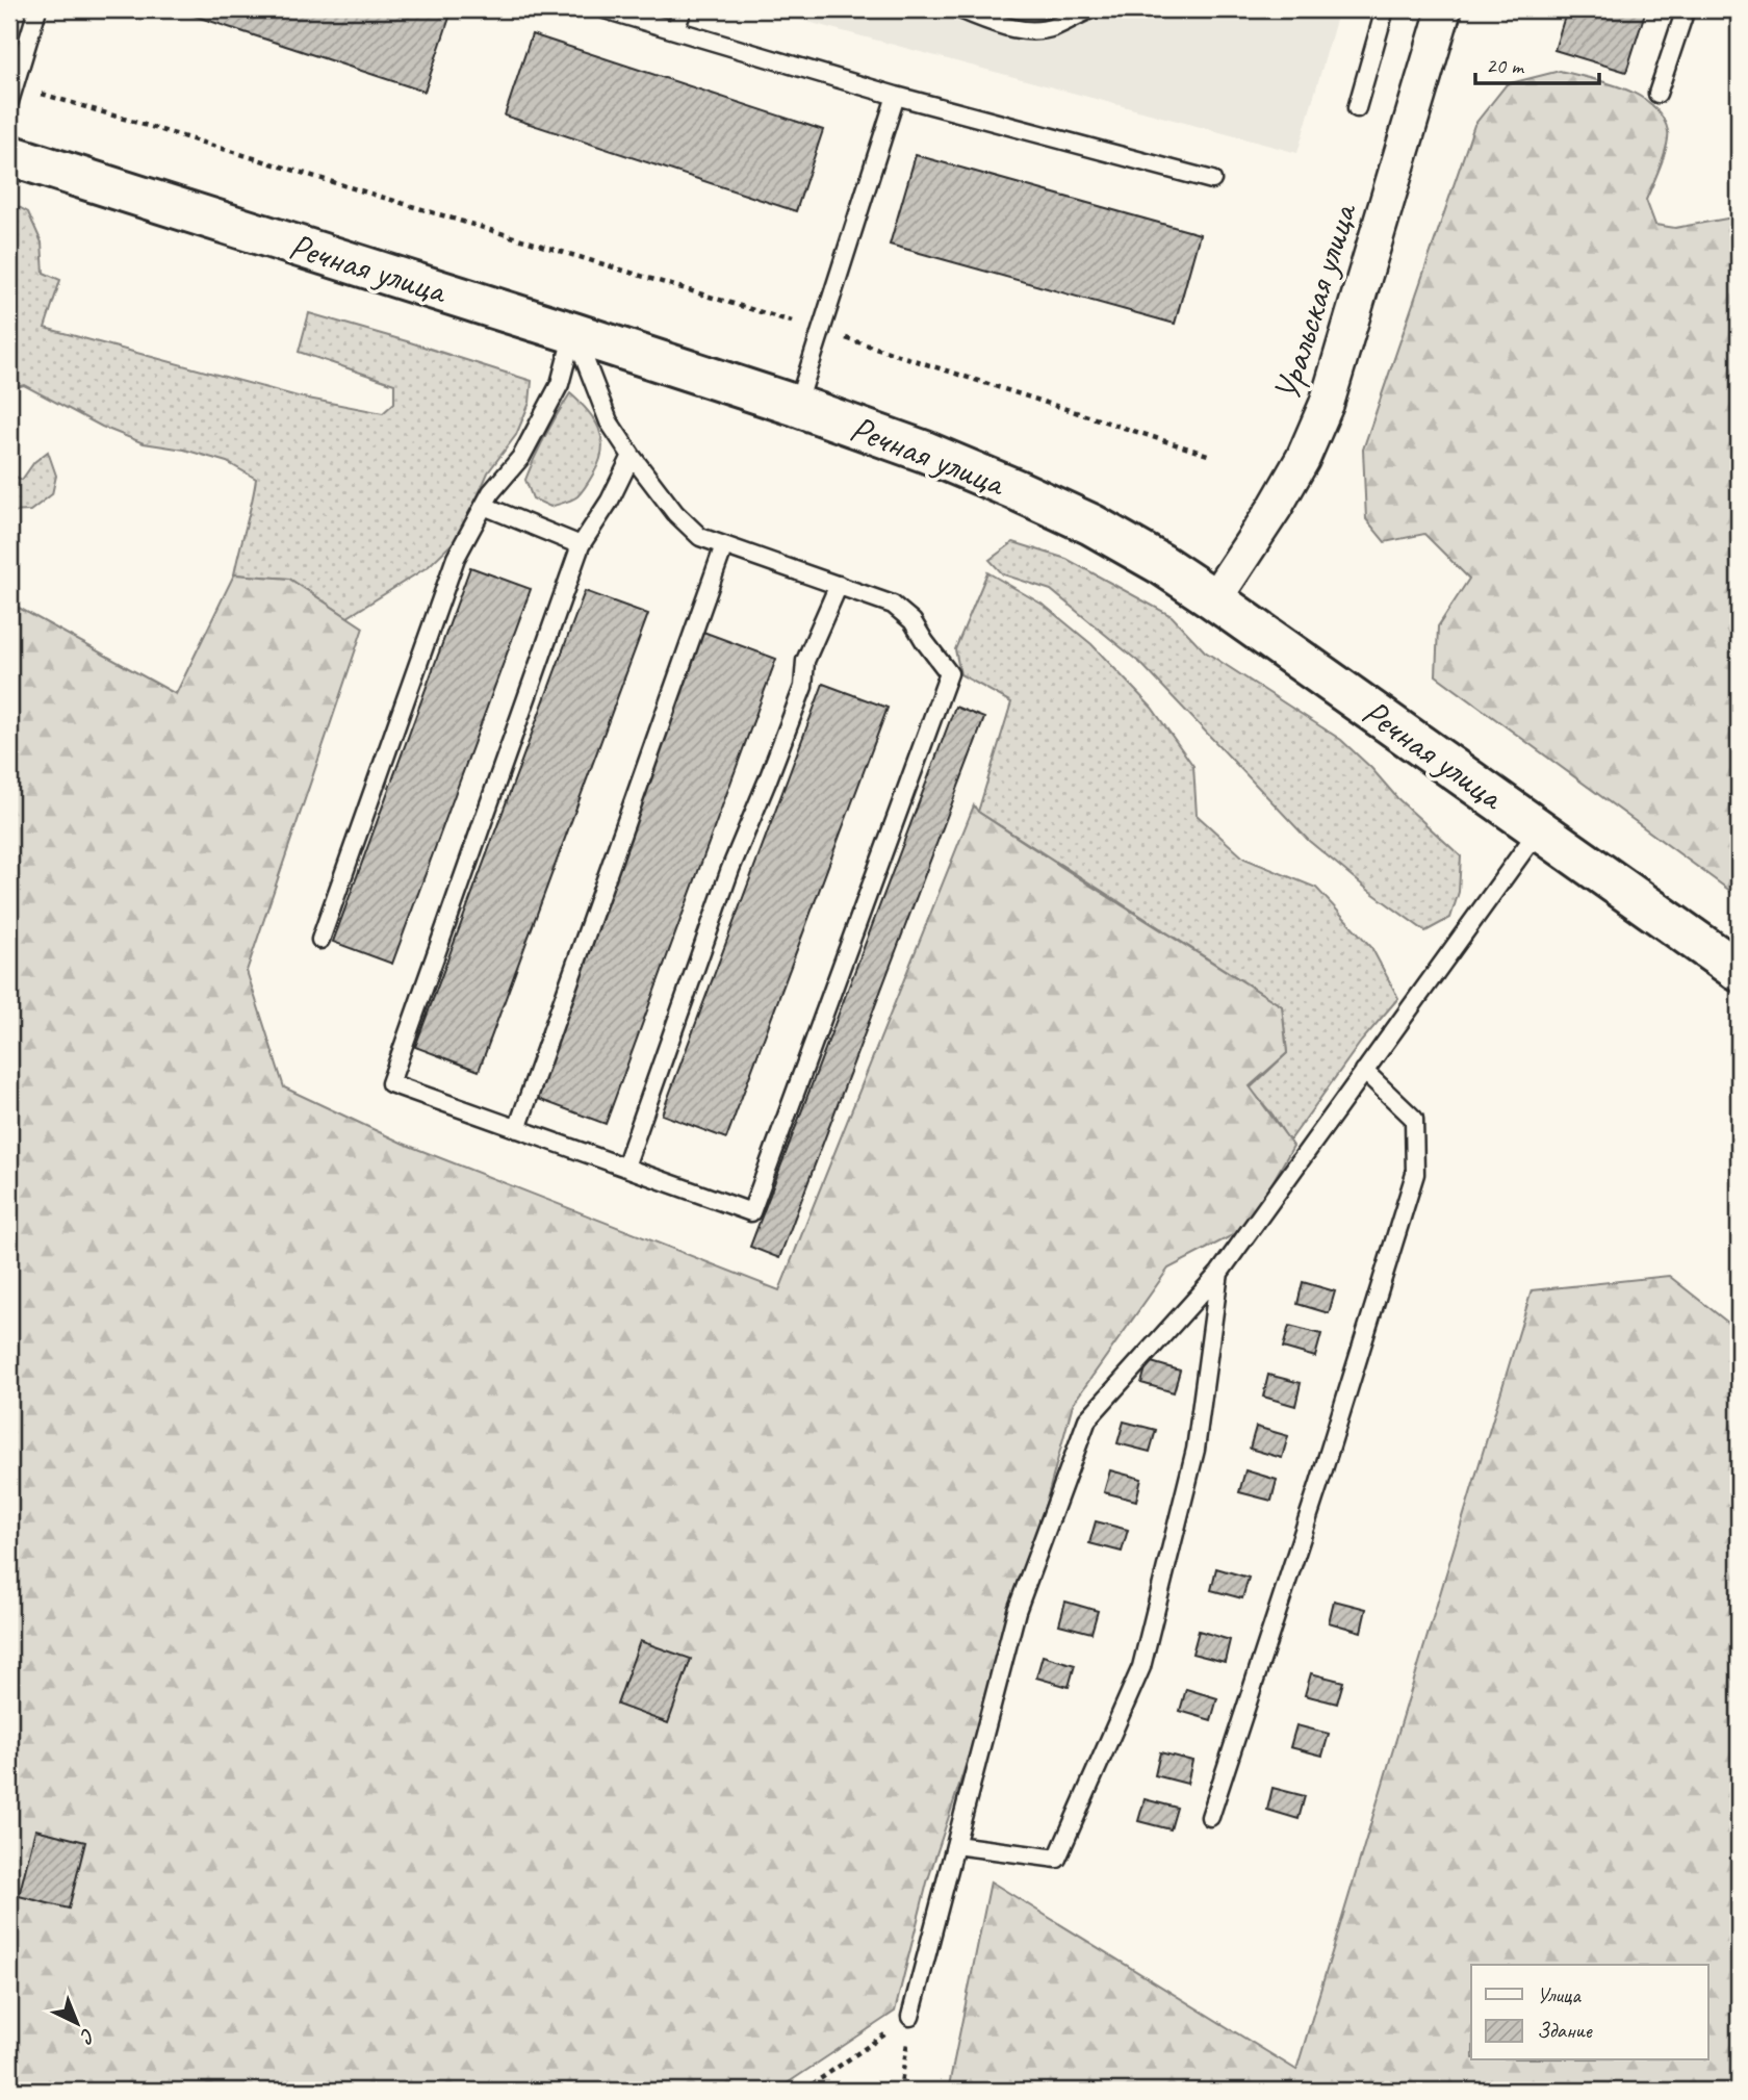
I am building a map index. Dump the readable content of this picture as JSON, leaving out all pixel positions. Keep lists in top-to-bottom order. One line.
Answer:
{"streets":{"street":["Речная улица","Уральская улица"]},"crossings":[["Речная улица","Уральская улица"]],"legend":["Улица","Здание"],"scale_bar":"20 m","north":"bottom right"}
